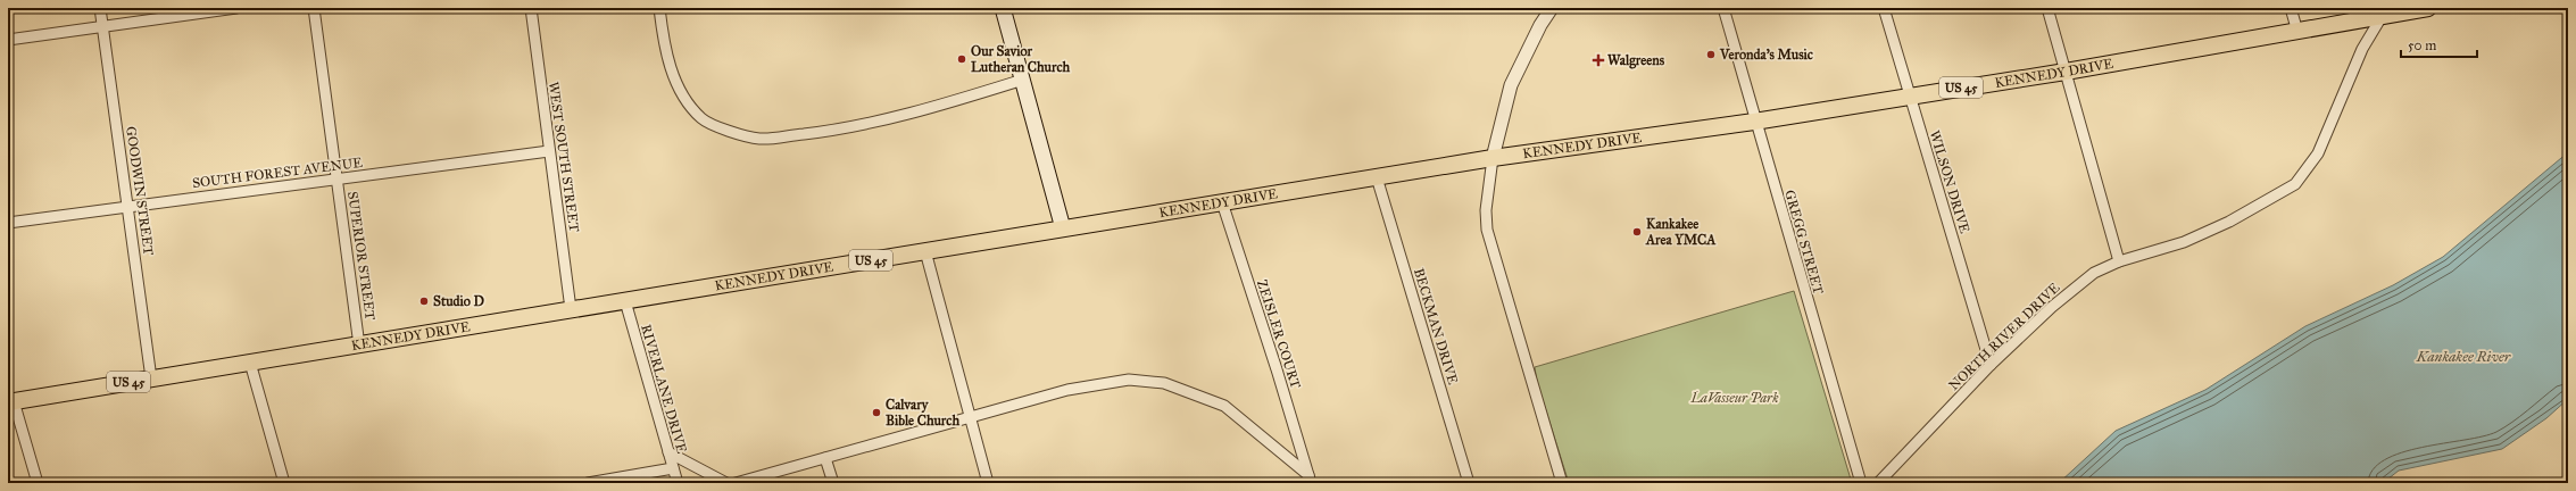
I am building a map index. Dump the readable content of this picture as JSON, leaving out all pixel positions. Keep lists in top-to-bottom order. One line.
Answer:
{"streets":{"main road":["KENNEDY DRIVE","US 45"],"street":["WEST SOUTH STREET","SOUTH FOREST AVENUE","WILSON DRIVE","GOODWIN STREET","GREGG STREET","SUPERIOR STREET","BECKMAN DRIVE","ZEISLER COURT","NORTH RIVER DRIVE","RIVERLANE DRIVE"]},"crossings":[["KENNEDY DRIVE","WEST SOUTH STREET"],["KENNEDY DRIVE","WILSON DRIVE"],["KENNEDY DRIVE","GOODWIN STREET"],["KENNEDY DRIVE","GREGG STREET"],["KENNEDY DRIVE","SUPERIOR STREET"],["KENNEDY DRIVE","BECKMAN DRIVE"],["KENNEDY DRIVE","ZEISLER COURT"],["KENNEDY DRIVE","NORTH RIVER DRIVE"],["KENNEDY DRIVE","RIVERLANE DRIVE"],["WEST SOUTH STREET","SOUTH FOREST AVENUE"],["SOUTH FOREST AVENUE","GOODWIN STREET"],["SOUTH FOREST AVENUE","SUPERIOR STREET"],["WILSON DRIVE","NORTH RIVER DRIVE"]],"water":["Kankakee River"],"parks":["LaVasseur Park"],"places":{"other":["Veronda's Music","Our Savior Lutheran Church","Kankakee Area YMCA","Studio D","Calvary Bible Church"],"health":["Walgreens"]},"scale_bar":"50 m"}
